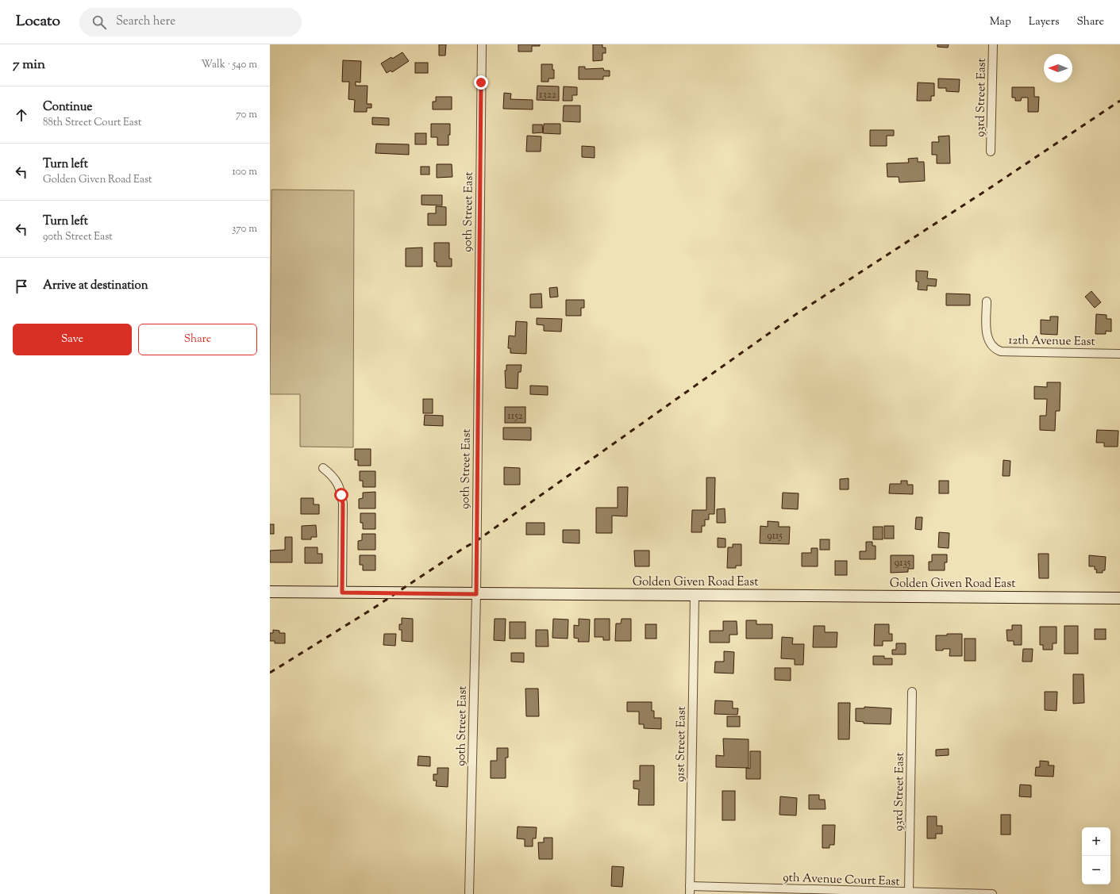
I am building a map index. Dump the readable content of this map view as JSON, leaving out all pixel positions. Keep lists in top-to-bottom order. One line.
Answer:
{"streets":{"street":["93rd Street East","90th Street East","12th Avenue East","Golden Given Road East","91st Street East","9th Avenue Court East"]},"crossings":[["93rd Street East","9th Avenue Court East"],["90th Street East","Golden Given Road East"],["Golden Given Road East","91st Street East"],["91st Street East","9th Avenue Court East"]],"house_numbers":["1322","1152","9115","9135"],"north":"left","page":{"header":"Locato","search":"Search here","nav":["Map","Layers","Share"],"heading":["7 min","Walk · 540 m"],"list":[["Continue","88th Street Court East","70 m"],["Turn left","Golden Given Road East","100 m"],["Turn left","90th Street East","370 m"],"Arrive at destination"],"buttons":["Save","Share"],"map_buttons":["+","−"]}}
